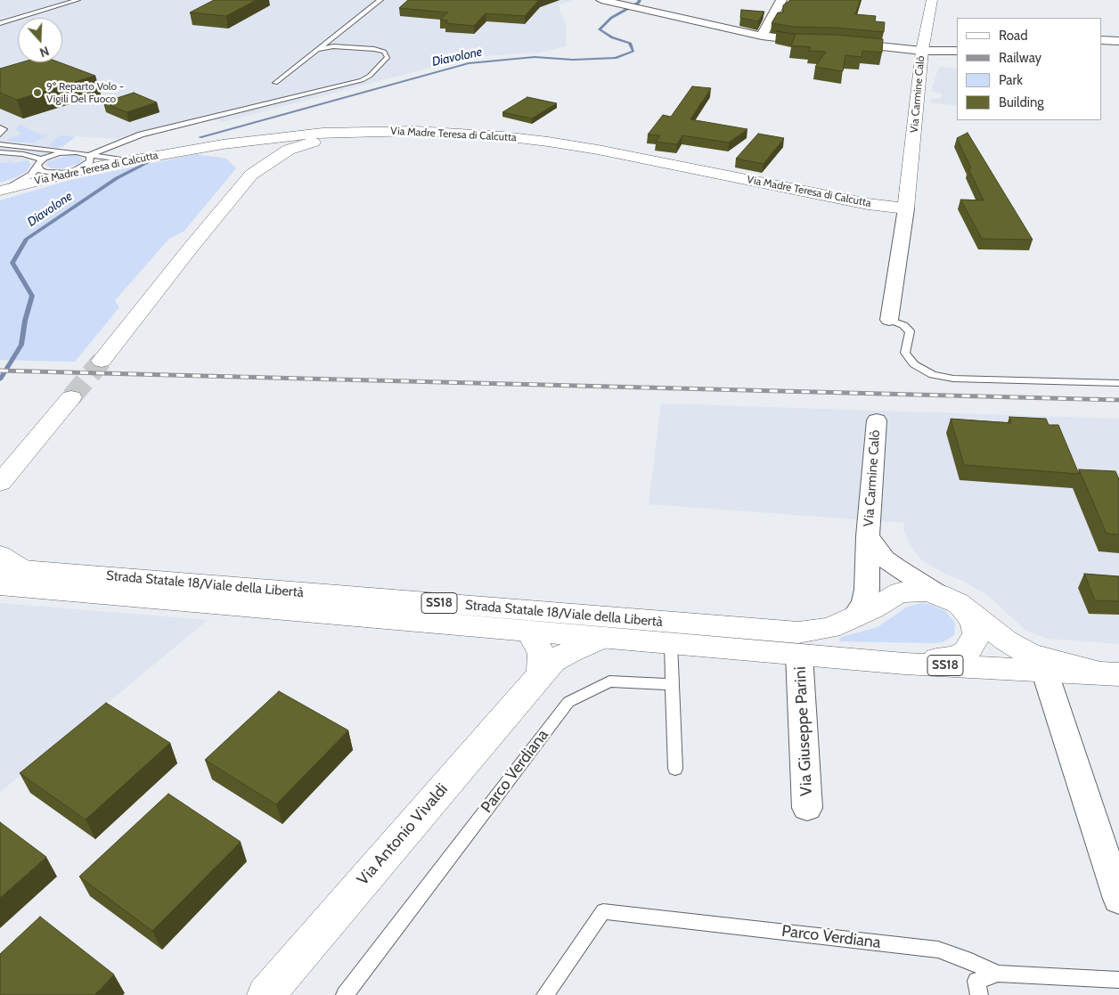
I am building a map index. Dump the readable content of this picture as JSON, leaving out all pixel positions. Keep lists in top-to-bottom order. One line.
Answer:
{"streets":{"street":["Via Carmine Calò","Via Madre Teresa di Calcutta","Strada Statale 18/Viale della Libertà","SS18","Via Giuseppe Parini","Via Antonio Vivaldi"],"lane":["Parco Verdiana"]},"crossings":[["Via Carmine Calò","Via Madre Teresa di Calcutta"],["Via Carmine Calò","Strada Statale 18/Viale della Libertà"],["Strada Statale 18/Viale della Libertà","Via Giuseppe Parini"],["Strada Statale 18/Viale della Libertà","Via Antonio Vivaldi"]],"water":["Diavolone"],"places":["9º Reparto Volo - Vigili Del Fuoco"],"legend":["Road","Railway","Park","Building"],"north":"bottom"}
